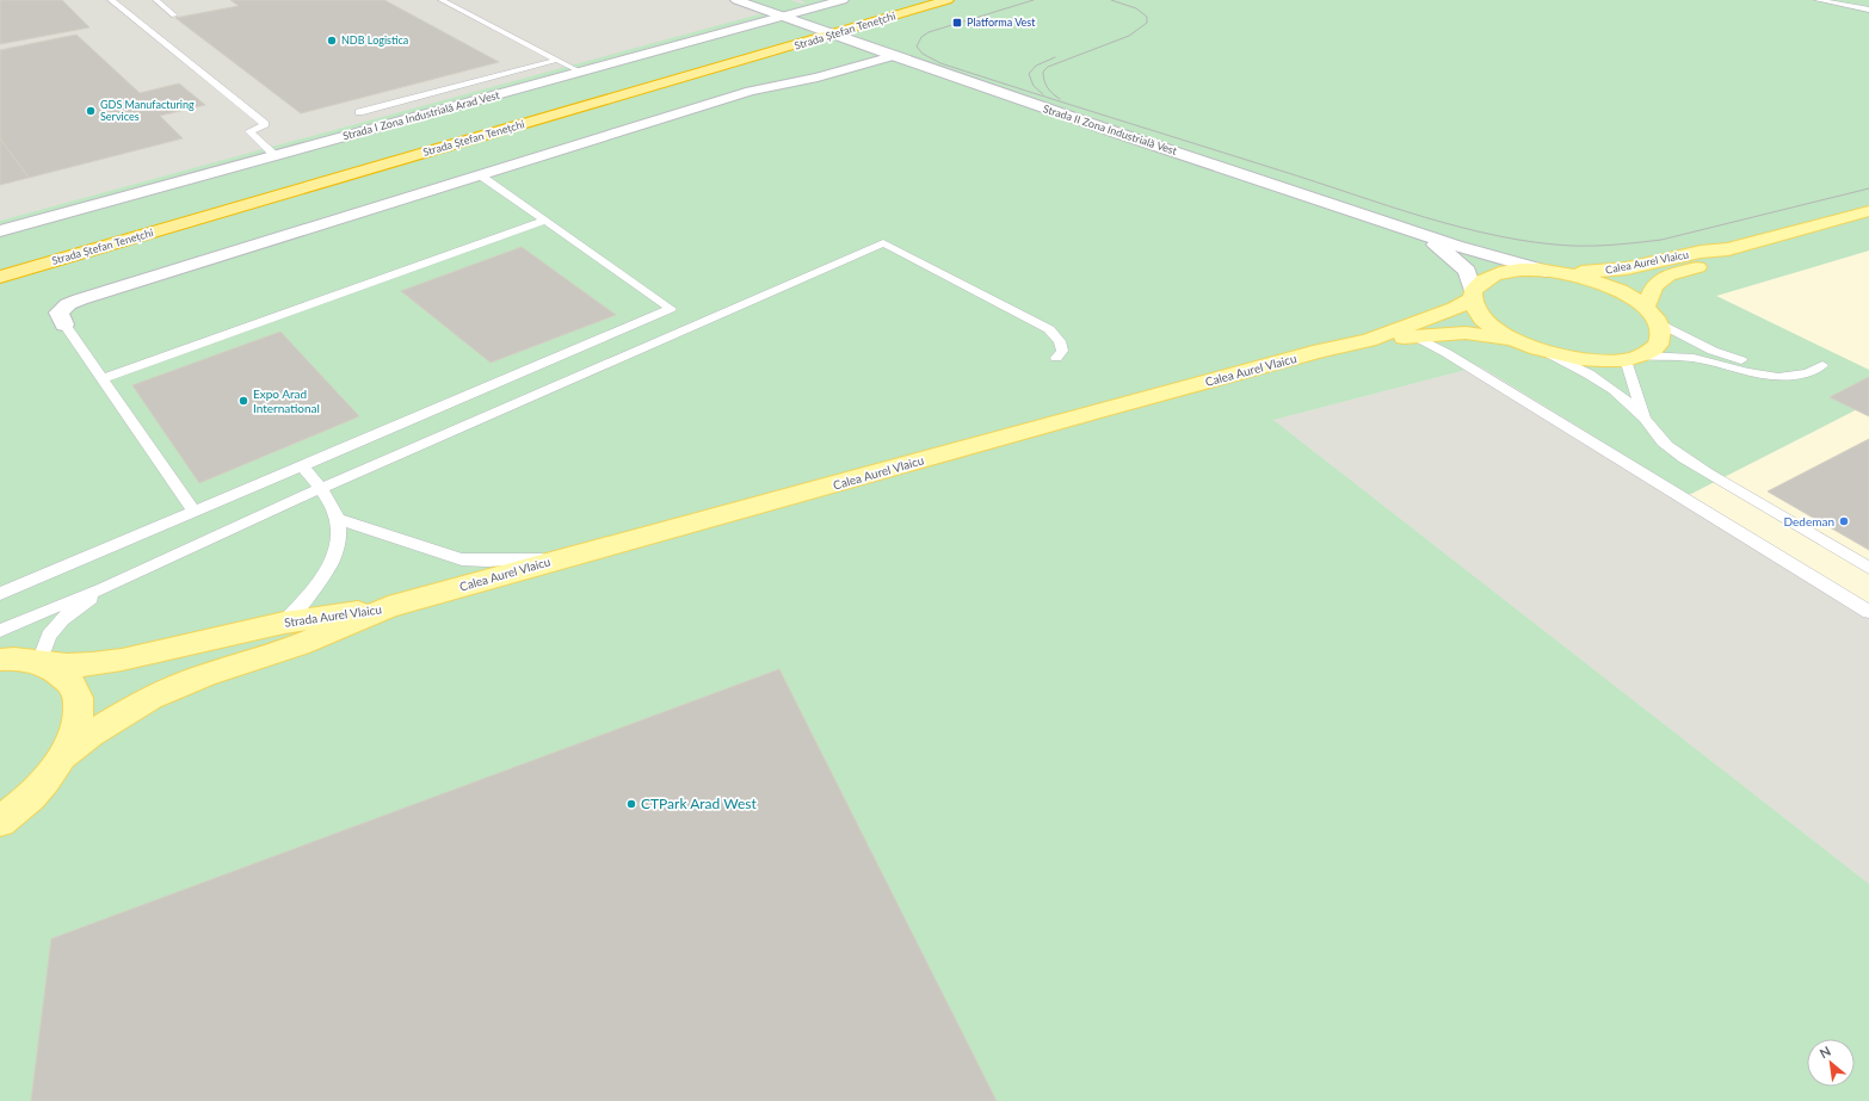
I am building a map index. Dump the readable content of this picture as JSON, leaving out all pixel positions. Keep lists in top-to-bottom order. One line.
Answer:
{"streets":{"highway":["Strada Ștefan Tenețchi"],"main road":["Calea Aurel Vlaicu","Strada Aurel Vlaicu"],"street":["Strada I Zona Industrială Arad Vest","Strada II Zona Industrială Vest"]},"crossings":[["Strada Ștefan Tenețchi","Strada II Zona Industrială Vest"],["Strada I Zona Industrială Arad Vest","Strada II Zona Industrială Vest"],["Strada II Zona Industrială Vest","Calea Aurel Vlaicu"],["Calea Aurel Vlaicu","Strada Aurel Vlaicu"]],"places":{"transit":["Platforma Vest"],"other":["NDB Logistica","GDS Manufacturing Services","Expo Arad International","Dedeman","CTPark Arad West"]},"north":"top left"}
